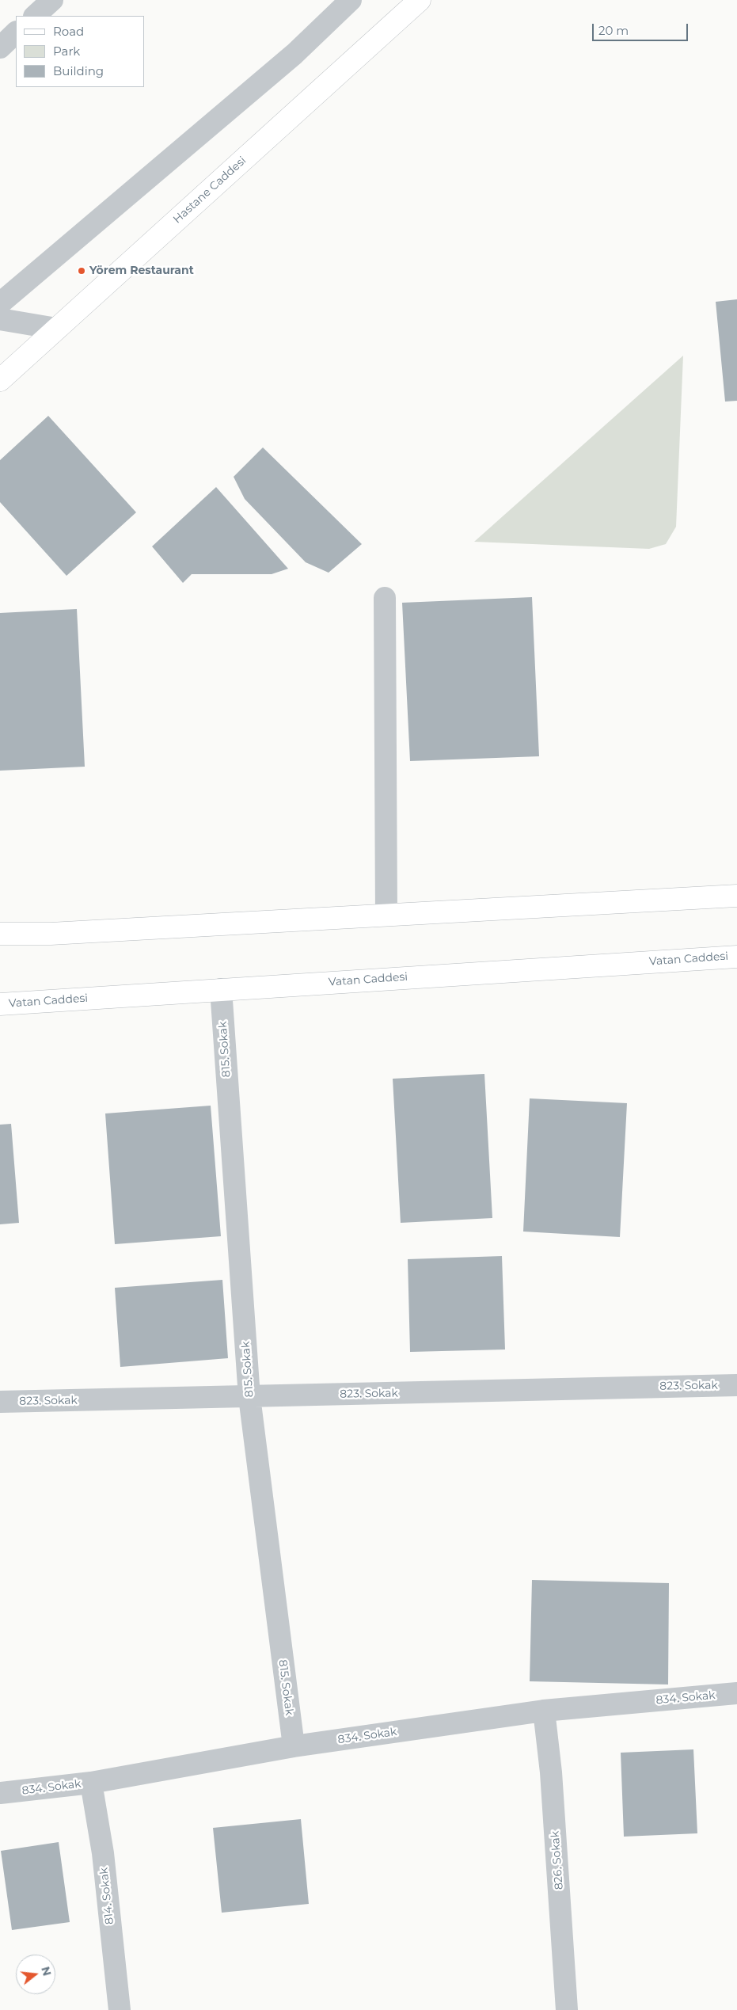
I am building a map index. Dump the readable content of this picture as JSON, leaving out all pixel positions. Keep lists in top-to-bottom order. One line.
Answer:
{"streets":{"main road":["Hastane Caddesi","Vatan Caddesi"],"street":["815. Sokak","823. Sokak","834. Sokak","826. Sokak","814. Sokak"]},"crossings":[["Vatan Caddesi","815. Sokak"],["815. Sokak","823. Sokak"],["815. Sokak","834. Sokak"],["834. Sokak","826. Sokak"],["834. Sokak","814. Sokak"]],"places":["Yörem Restaurant"],"legend":["Road","Park","Building"],"scale_bar":"20 m","north":"right"}
